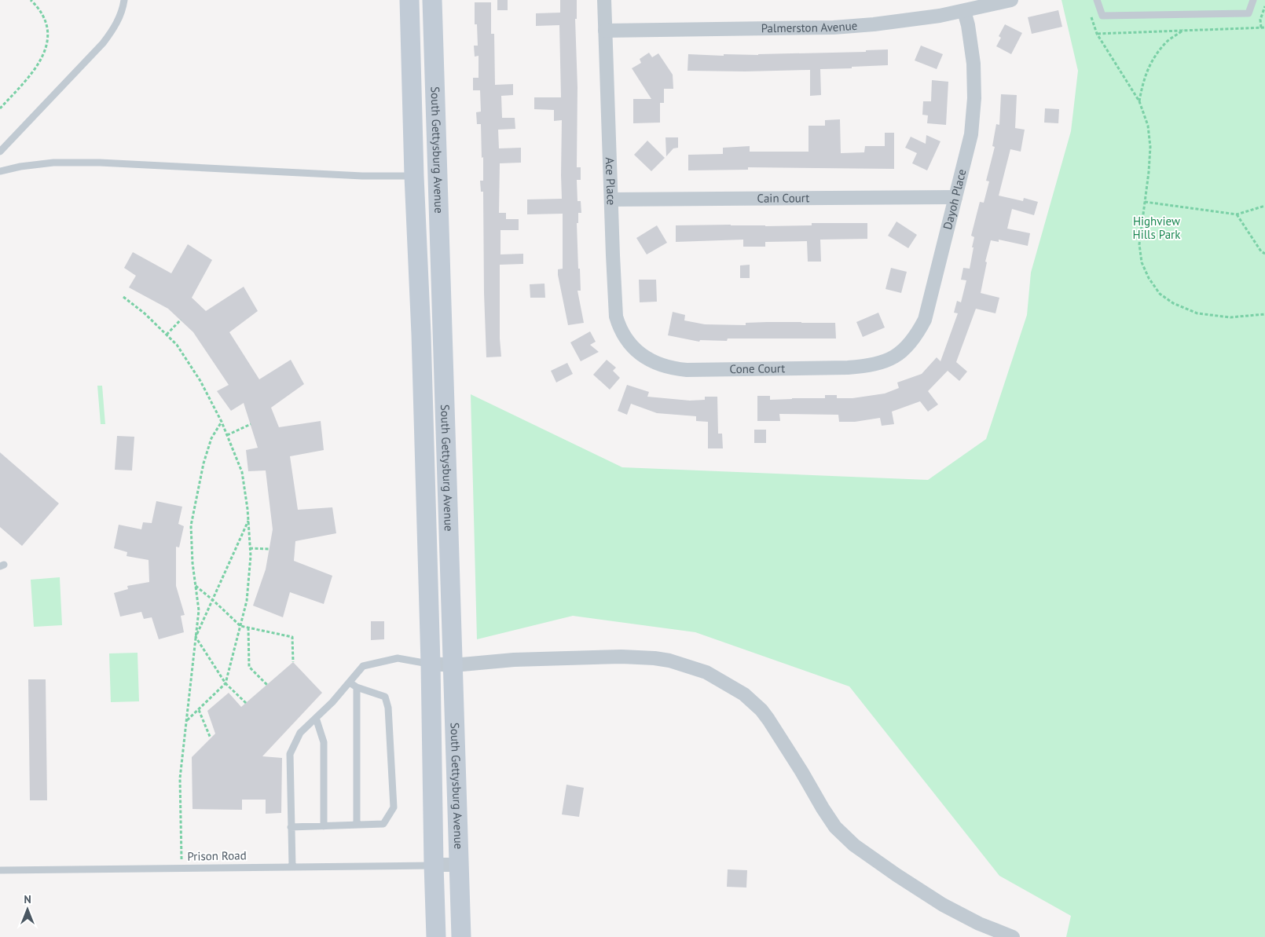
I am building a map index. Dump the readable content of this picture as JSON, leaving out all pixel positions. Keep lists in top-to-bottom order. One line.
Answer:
{"streets":{"main road":["South Gettysburg Avenue"],"street":["Palmerston Avenue","Ace Place","Cain Court","Dayoh Place","Cone Court"],"lane":["Prison Road"]},"crossings":[["Palmerston Avenue","Ace Place"],["Palmerston Avenue","Dayoh Place"],["South Gettysburg Avenue","Prison Road"],["Ace Place","Cain Court"],["Ace Place","Cone Court"],["Cain Court","Dayoh Place"],["Dayoh Place","Cone Court"]],"parks":["Highview Hills Park"],"north":"top"}
